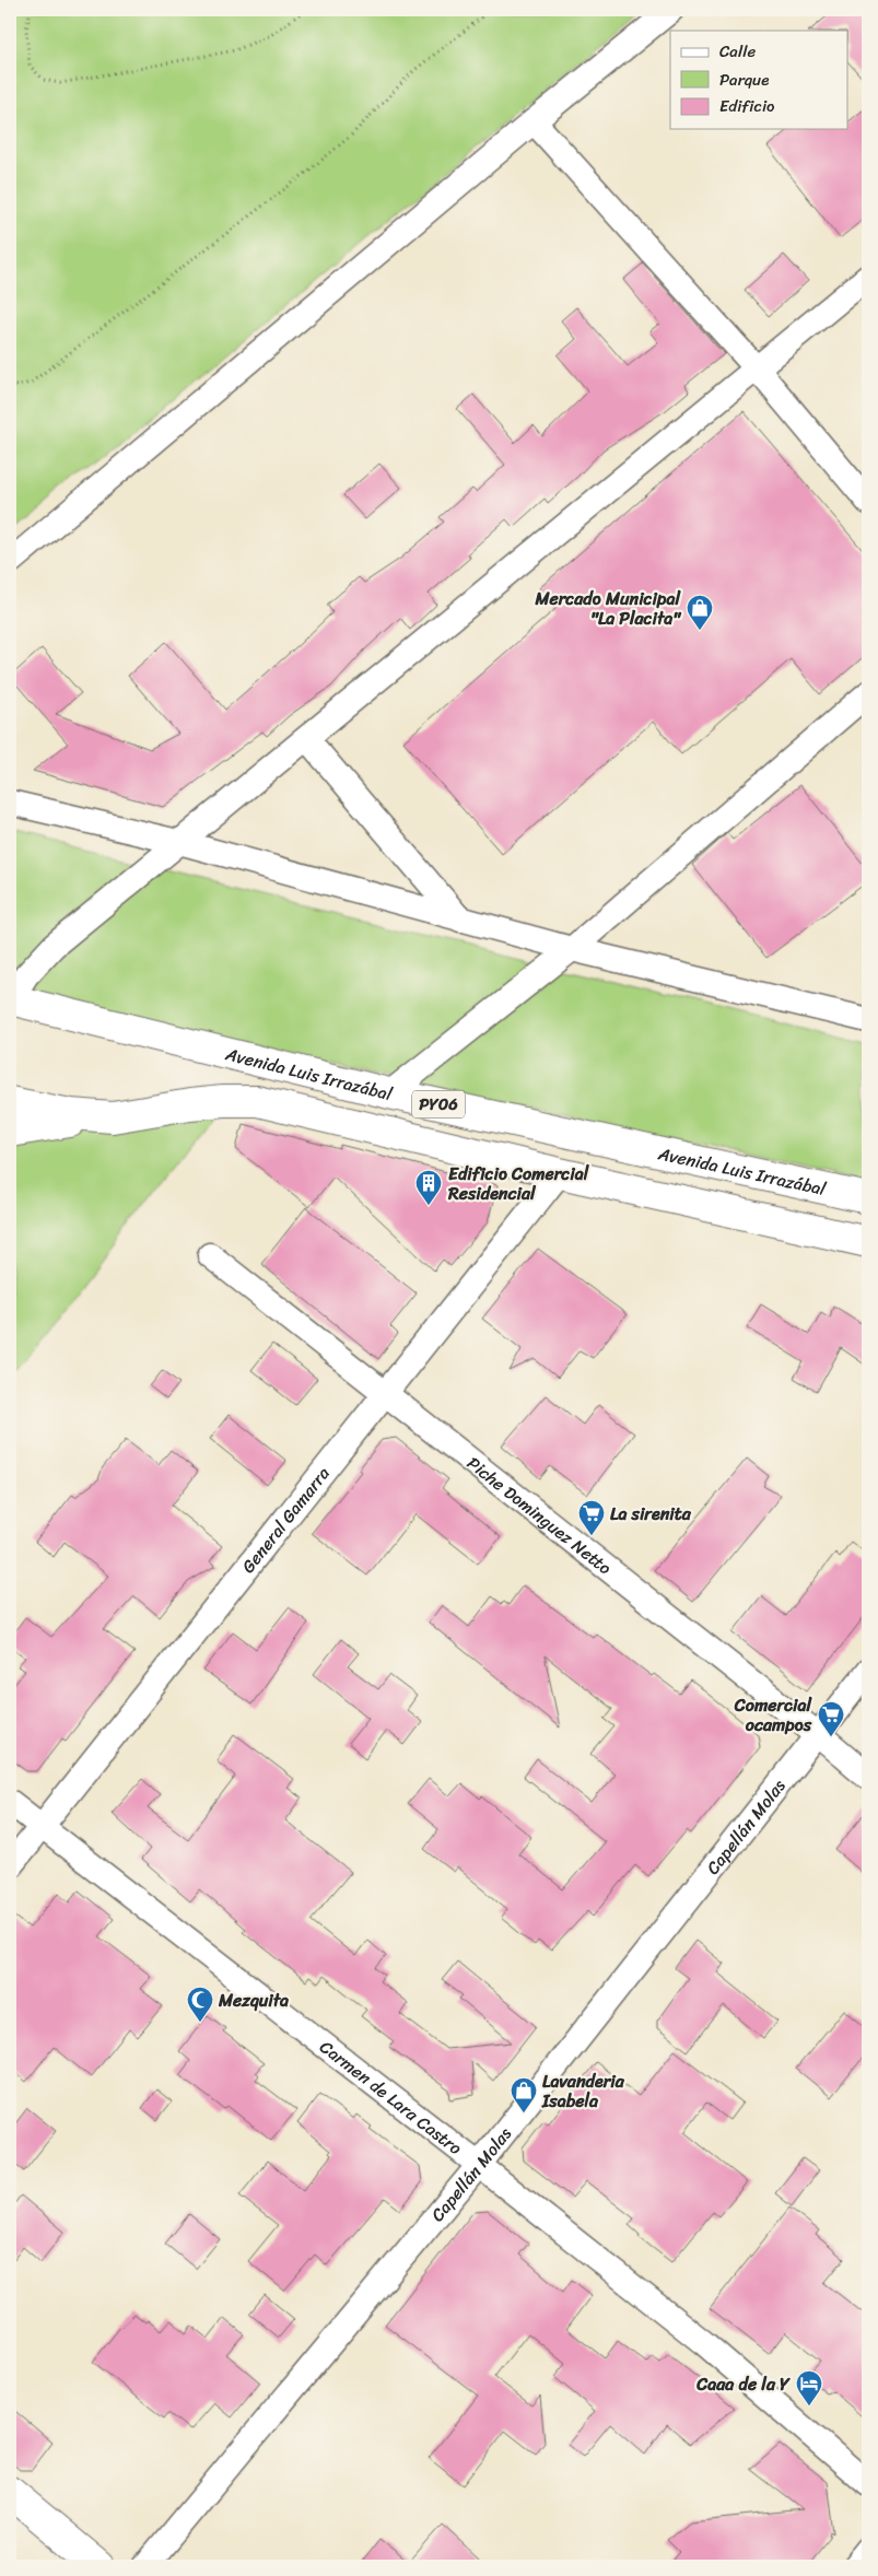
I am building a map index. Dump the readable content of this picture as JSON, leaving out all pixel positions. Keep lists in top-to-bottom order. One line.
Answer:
{"streets":{"main road":["Avenida Luis Irrazábal","PY06"],"street":["Piche Dominguez Netto","General Gamarra","Capellán Molas","Carmen de Lara Castro"]},"crossings":[["PY06","General Gamarra"],["Piche Dominguez Netto","General Gamarra"],["Piche Dominguez Netto","Capellán Molas"],["General Gamarra","Carmen de Lara Castro"],["Capellán Molas","Carmen de Lara Castro"]],"places":{"shop":["Mercado Municipal \"La Placita\"","Lavanderia Isabela"],"building":["Edificio Comercial Residencial"],"supermarket":["La sirenita","Comercial ocampos"],"mosque":["Mezquita"],"hotel":["Caaa de la Y"]},"legend":["Calle","Parque","Edificio"]}
